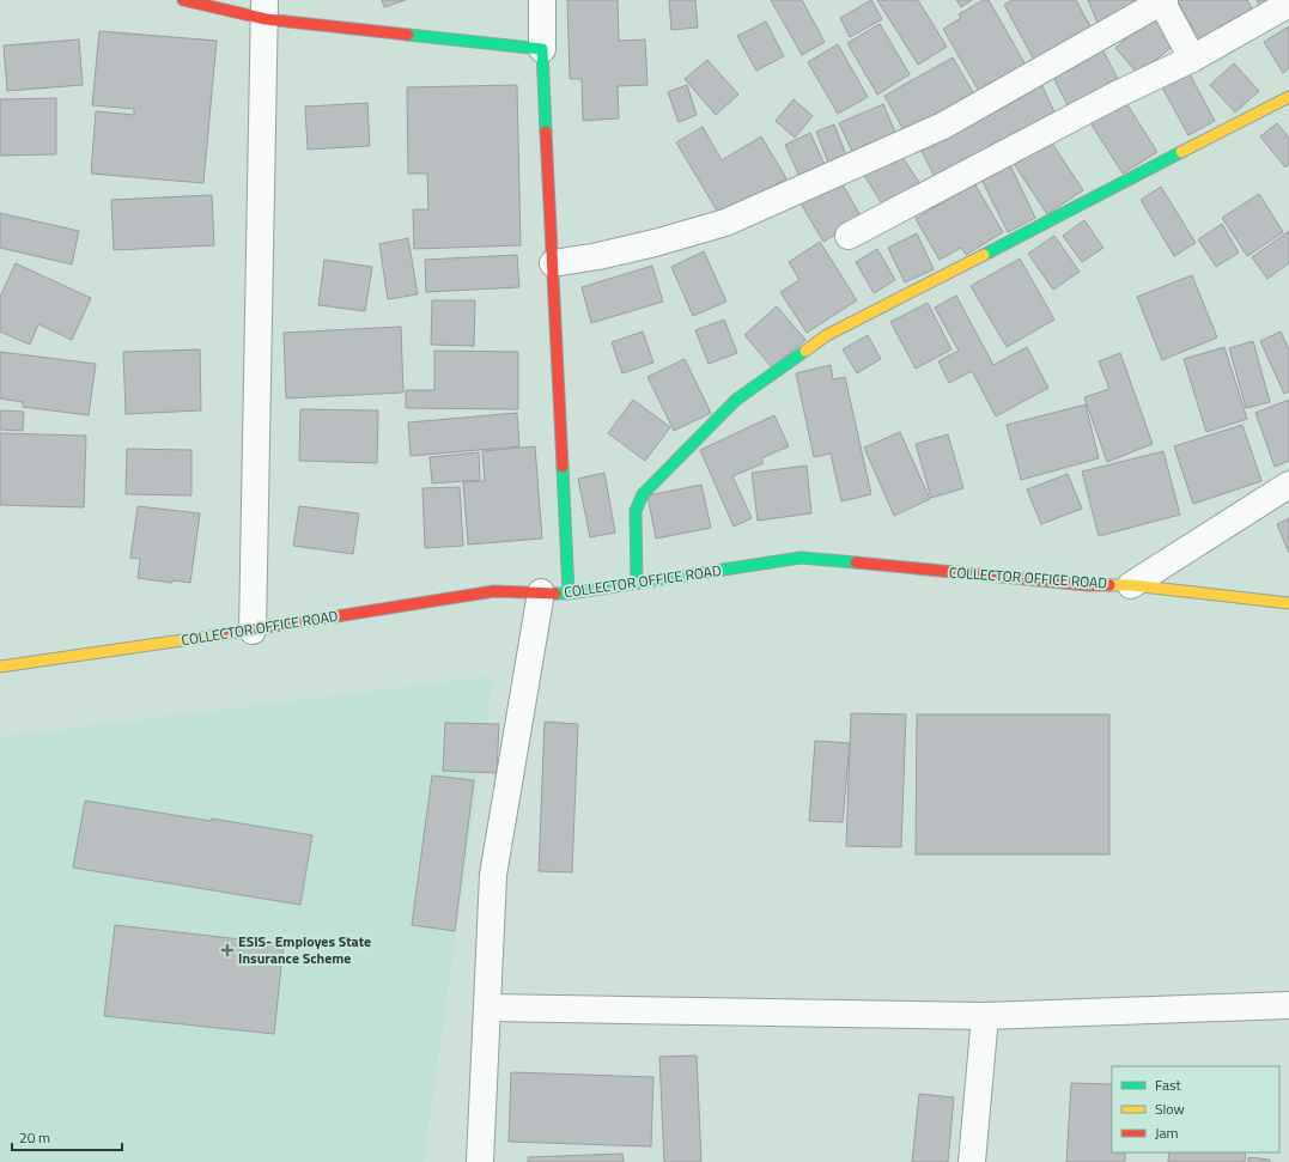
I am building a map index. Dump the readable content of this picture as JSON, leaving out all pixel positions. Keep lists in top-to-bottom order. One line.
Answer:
{"streets":{"street":["COLLECTOR OFFICE ROAD"]},"places":{"health":["ESIS- Employes State Insurance Scheme"]},"legend":["Fast","Slow","Jam"],"scale_bar":"20 m"}
